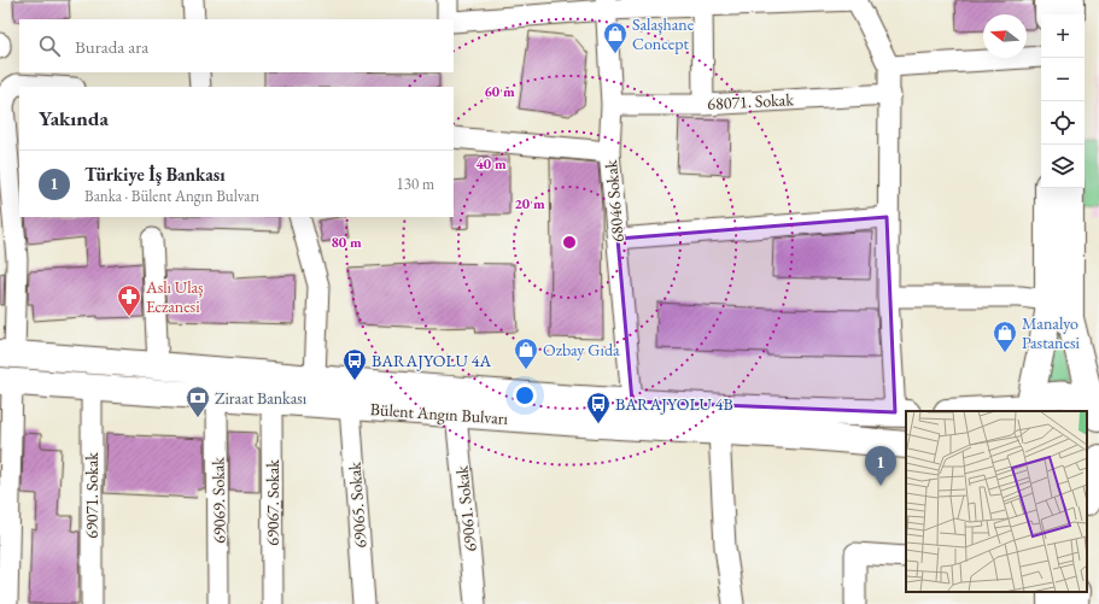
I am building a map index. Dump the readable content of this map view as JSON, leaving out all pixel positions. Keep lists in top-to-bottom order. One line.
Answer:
{"streets":{"main road":["Bülent Angın Bulvarı"],"street":["68071. Sokak","68046 Sokak","69071. Sokak","69069. Sokak","69067. Sokak","69065. Sokak","69061. Sokak"]},"crossings":[["68071. Sokak","68046 Sokak"],["68046 Sokak","Bülent Angın Bulvarı"],["Bülent Angın Bulvarı","69071. Sokak"],["Bülent Angın Bulvarı","69069. Sokak"],["Bülent Angın Bulvarı","69067. Sokak"],["Bülent Angın Bulvarı","69065. Sokak"],["Bülent Angın Bulvarı","69061. Sokak"]],"places":{"shop":["Salaşhane Concept","Manalyo Pastanesi","Ozbay Gıda"],"pharmacy":["Aslı Ulaş Eczanesi"],"bus stop":["BARAJYOLU 4A","BARAJYOLU 4B"],"bank":["Ziraat Bankası"]},"north":"left","page":{"map_buttons":["+","−"],"search":"Burada ara","heading":"Yakında","list":[{"mark":"1","name":"Türkiye İş Bankası","note":"Banka · Bülent Angın Bulvarı","value":"130 m"}],"pins":"1"},"rings":["60 m","40 m","20 m","80 m"]}
